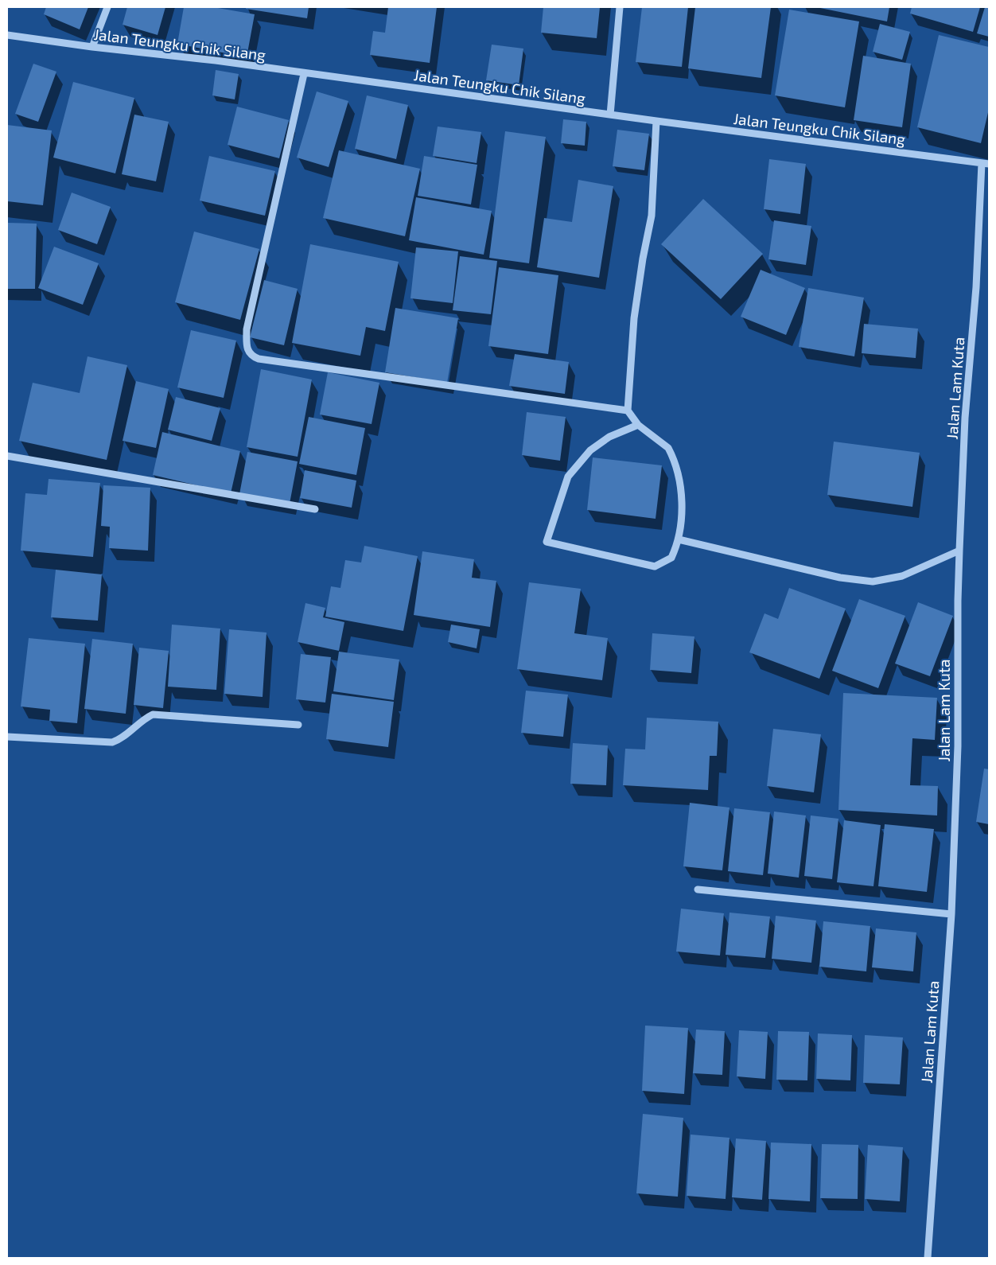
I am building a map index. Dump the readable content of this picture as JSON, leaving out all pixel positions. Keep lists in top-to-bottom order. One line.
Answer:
{"streets":{"street":["Jalan Teungku Chik Silang","Jalan Lam Kuta"]},"crossings":[["Jalan Teungku Chik Silang","Jalan Lam Kuta"]]}
